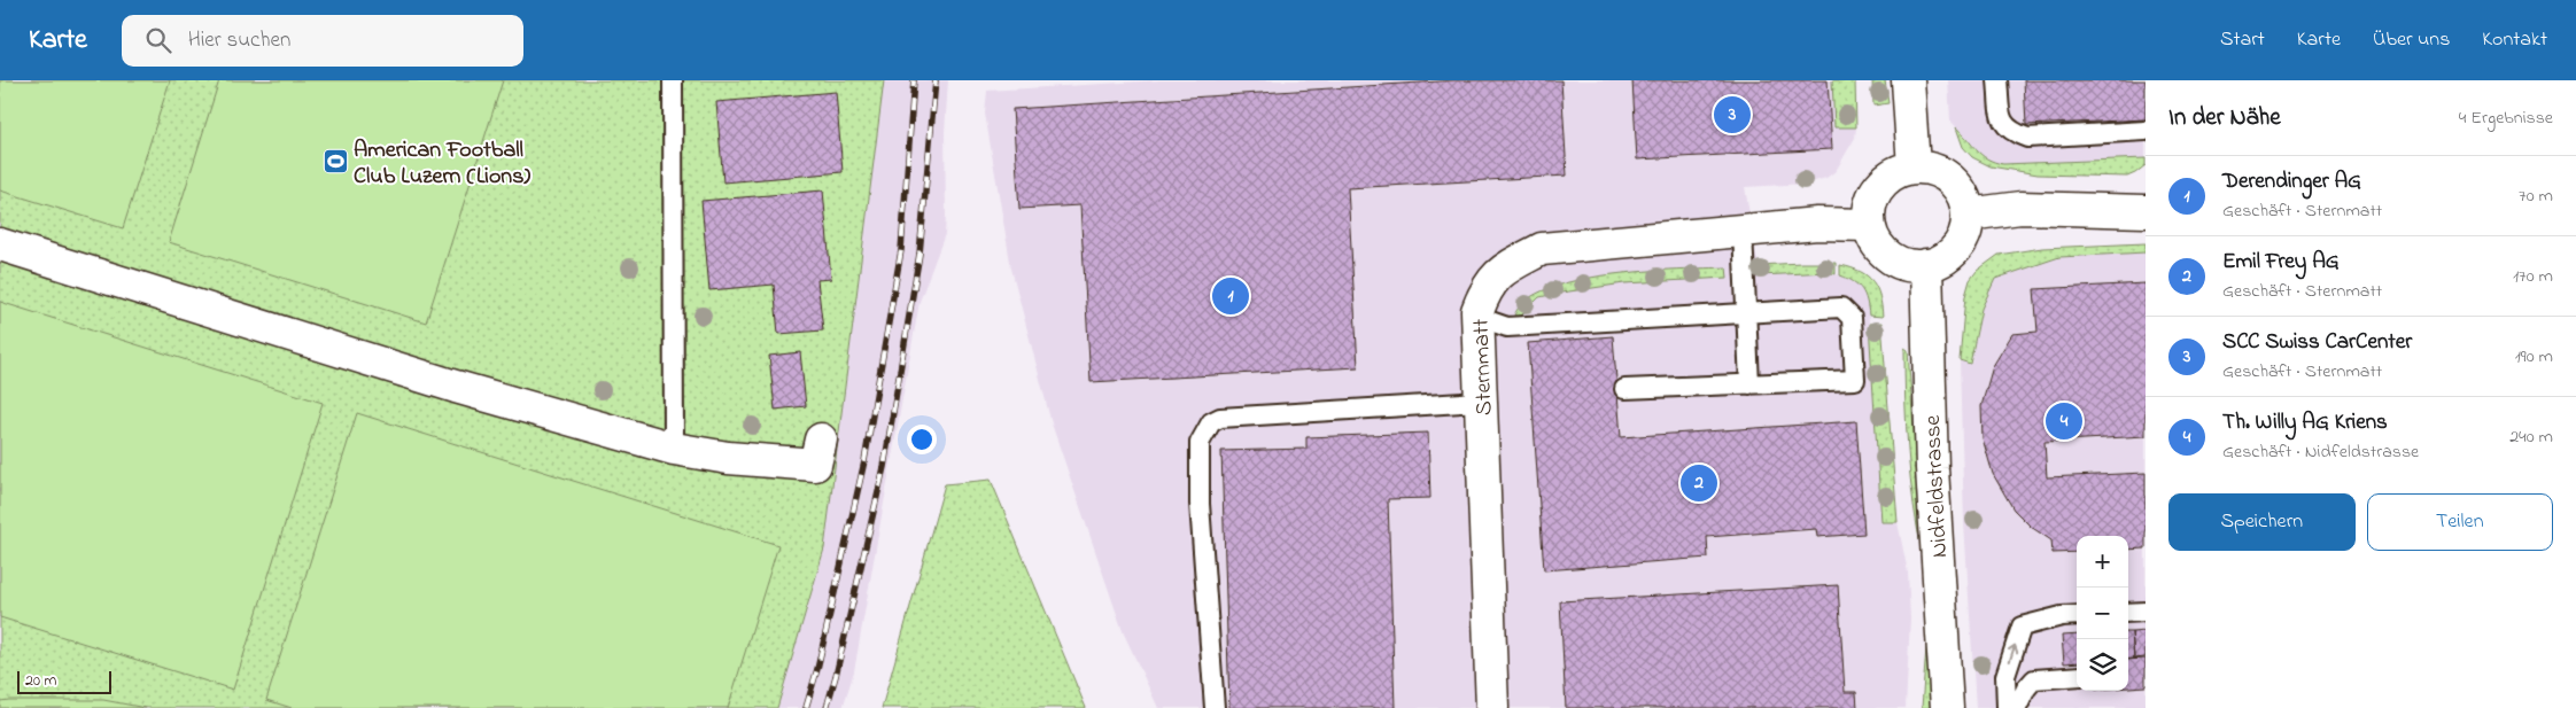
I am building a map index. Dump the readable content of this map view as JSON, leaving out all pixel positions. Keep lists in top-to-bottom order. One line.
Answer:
{"streets":{"street":["Sternmatt","Nidfeldstrasse"]},"crossings":[["Sternmatt","Nidfeldstrasse"]],"places":{"sports":["American Football Club Luzern (Lions)"]},"scale_bar":"20 m","page":{"header":"Karte","search":"Hier suchen","nav":["Start","Karte","Über uns","Kontakt"],"heading":["In der Nähe","4 Ergebnisse"],"pins":["3","1","4","2"],"list":[{"mark":"1","name":"Derendinger AG","note":"Geschäft · Sternmatt","value":"70 m"},{"mark":"2","name":"Emil Frey AG","note":"Geschäft · Sternmatt","value":"170 m"},{"mark":"3","name":"SCC Swiss CarCenter","note":"Geschäft · Sternmatt","value":"190 m"},{"mark":"4","name":"Th. Willy AG Kriens","note":"Geschäft · Nidfeldstrasse","value":"240 m"}],"buttons":["Speichern","Teilen"],"map_buttons":["+","−"],"scale":"20 m"}}
